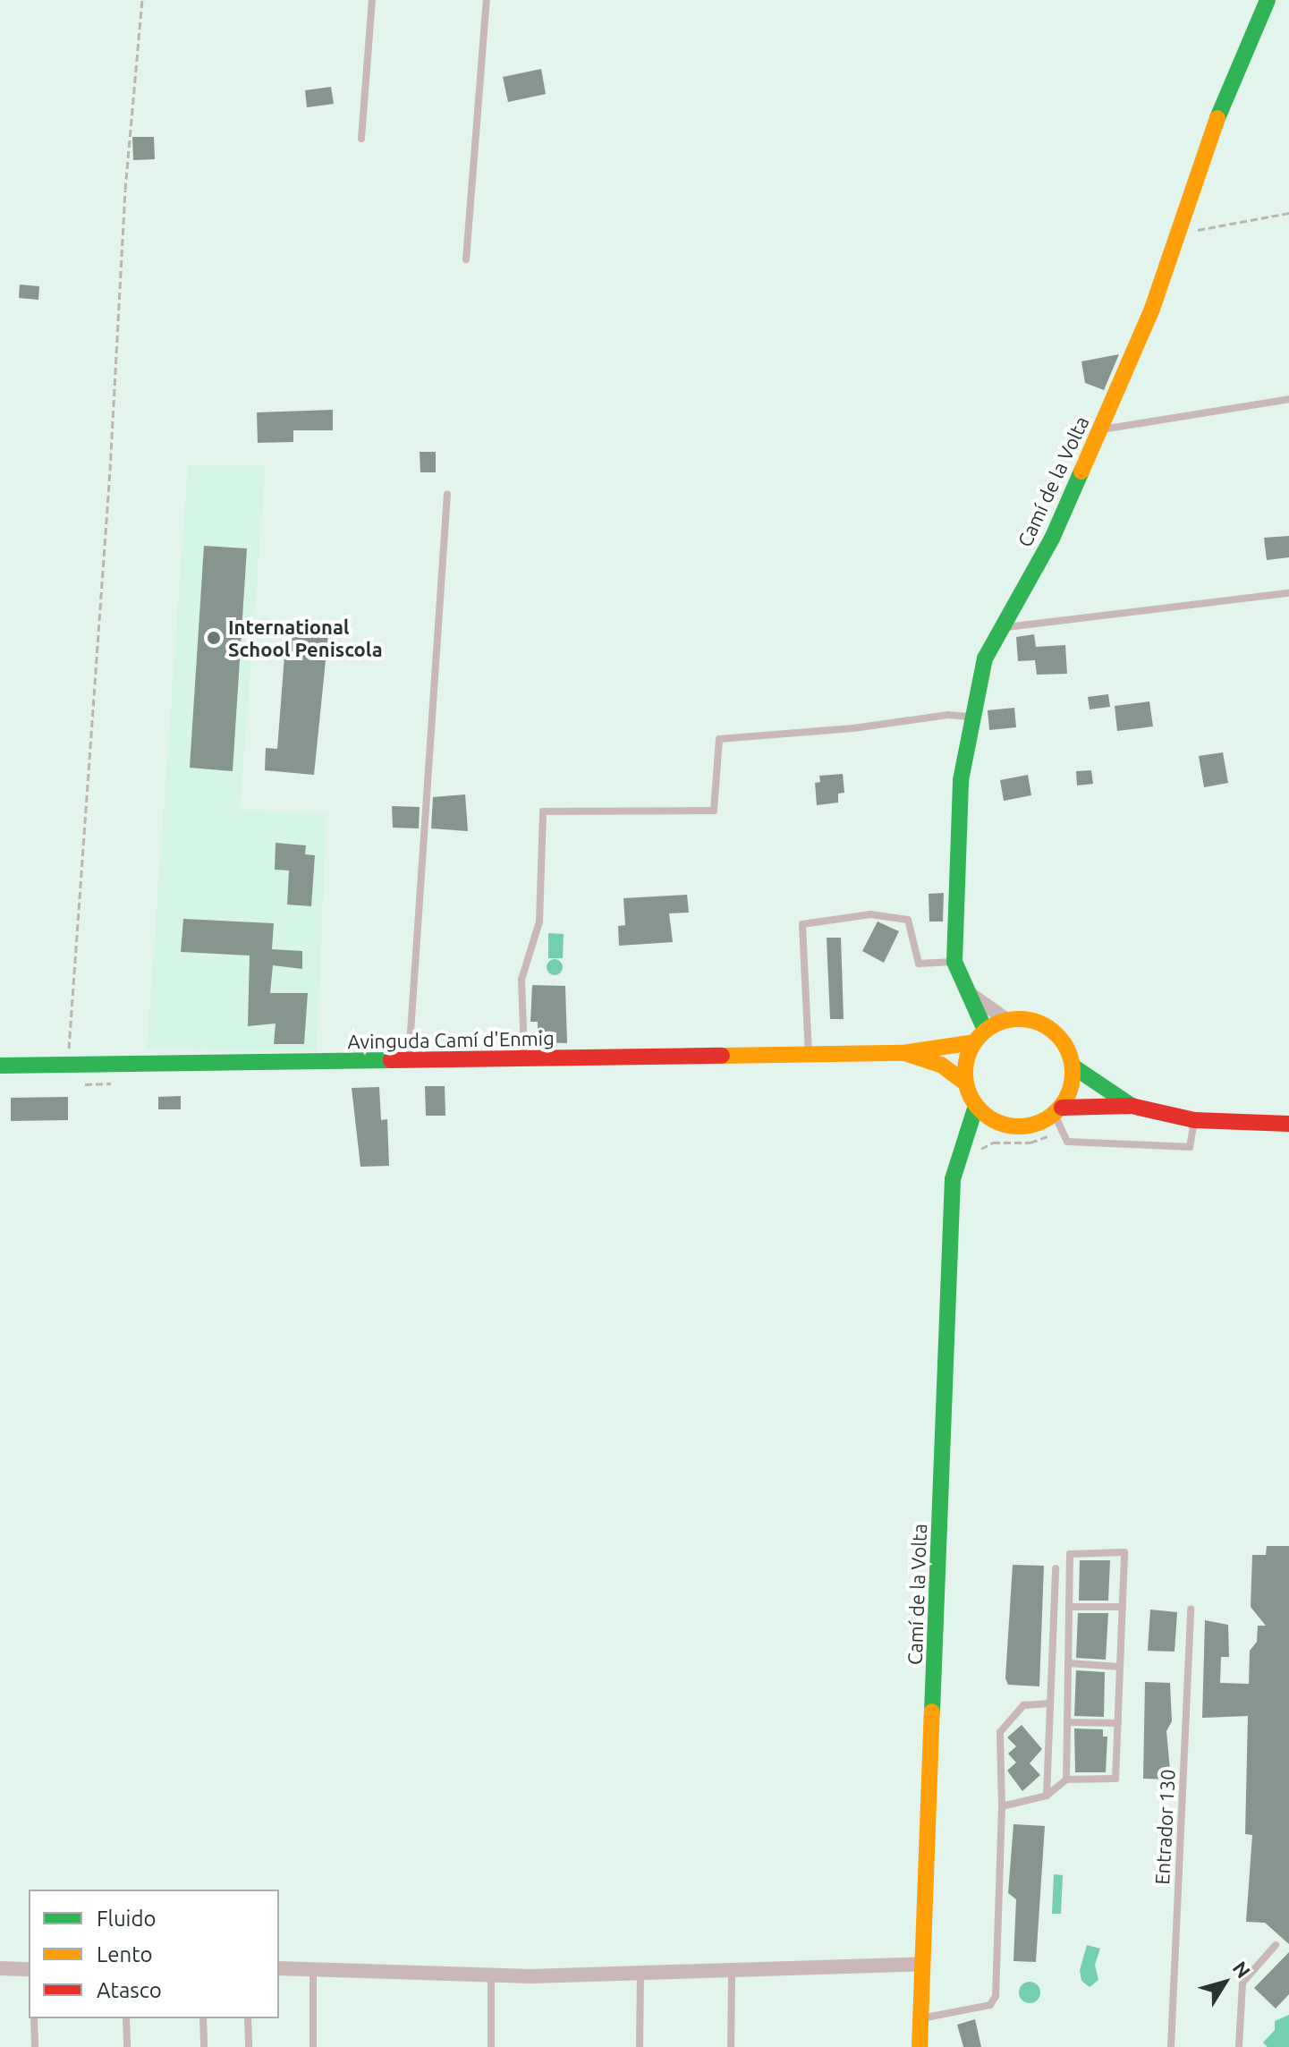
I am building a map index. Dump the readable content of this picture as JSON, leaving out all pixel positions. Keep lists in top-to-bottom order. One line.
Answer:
{"streets":{"street":["Camí de la Volta","Avinguda Camí d'Enmig"],"lane":["Entrador 130"]},"crossings":[["Camí de la Volta","Avinguda Camí d'Enmig"]],"places":["International School Peniscola"],"legend":["Fluido","Lento","Atasco"],"north":"top right"}
